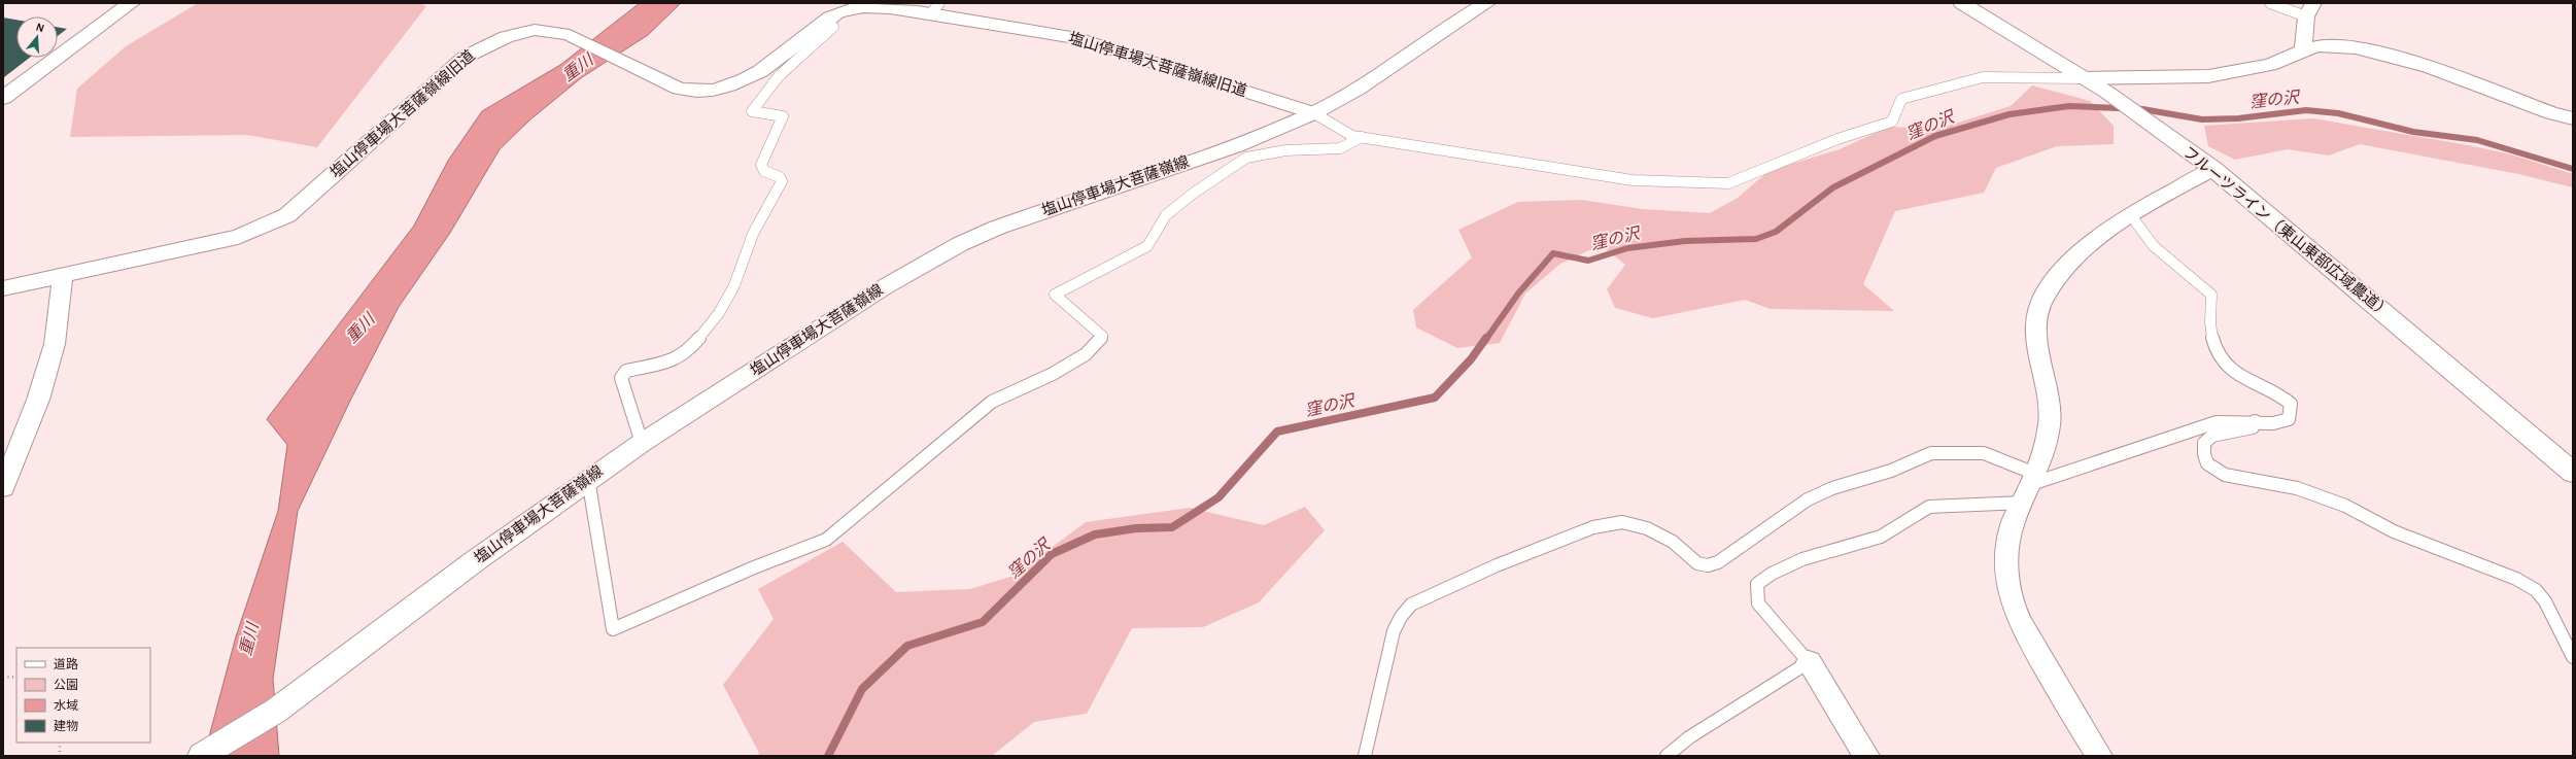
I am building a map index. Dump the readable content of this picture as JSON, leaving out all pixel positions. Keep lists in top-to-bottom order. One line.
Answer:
{"streets":{"main road":["塩山停車場大菩薩嶺線","フルーツライン（東山東部広域農道）"],"street":["塩山停車場大菩薩嶺線旧道"]},"crossings":[["塩山停車場大菩薩嶺線旧道","塩山停車場大菩薩嶺線"]],"water":["重川","窪の沢"],"legend":["道路","公園","水域","建物"],"north":"top"}
